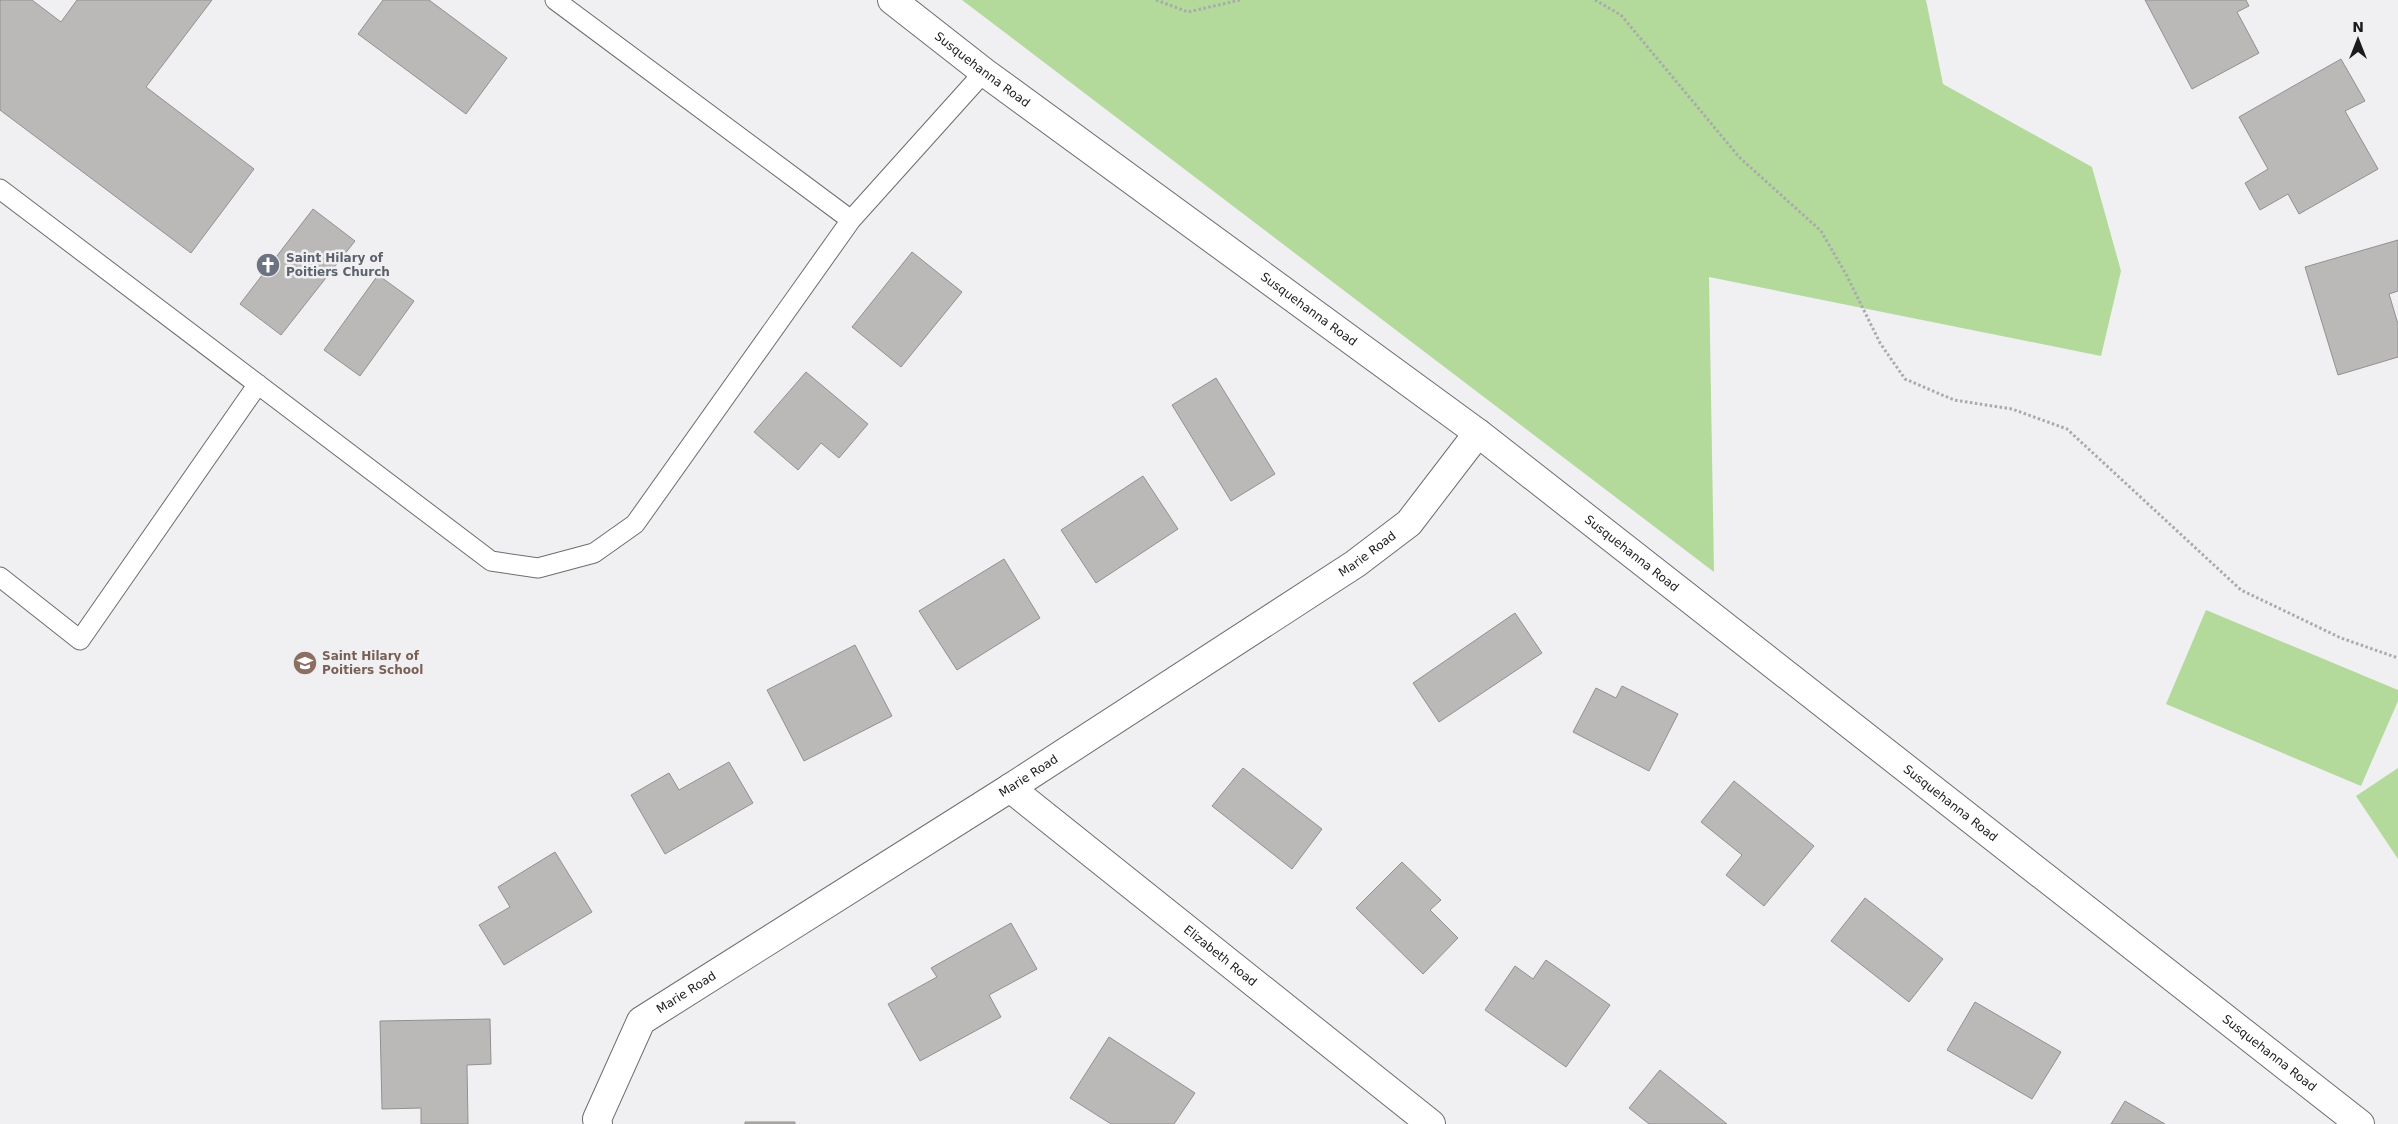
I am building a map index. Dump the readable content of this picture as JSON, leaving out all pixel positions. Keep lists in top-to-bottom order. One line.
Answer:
{"streets":{"main road":["Susquehanna Road","Marie Road","Elizabeth Road"]},"crossings":[["Susquehanna Road","Marie Road"],["Marie Road","Elizabeth Road"]],"places":{"church":["Saint Hilary of Poitiers Church"],"school or university":["Saint Hilary of Poitiers School"]},"north":"top"}
